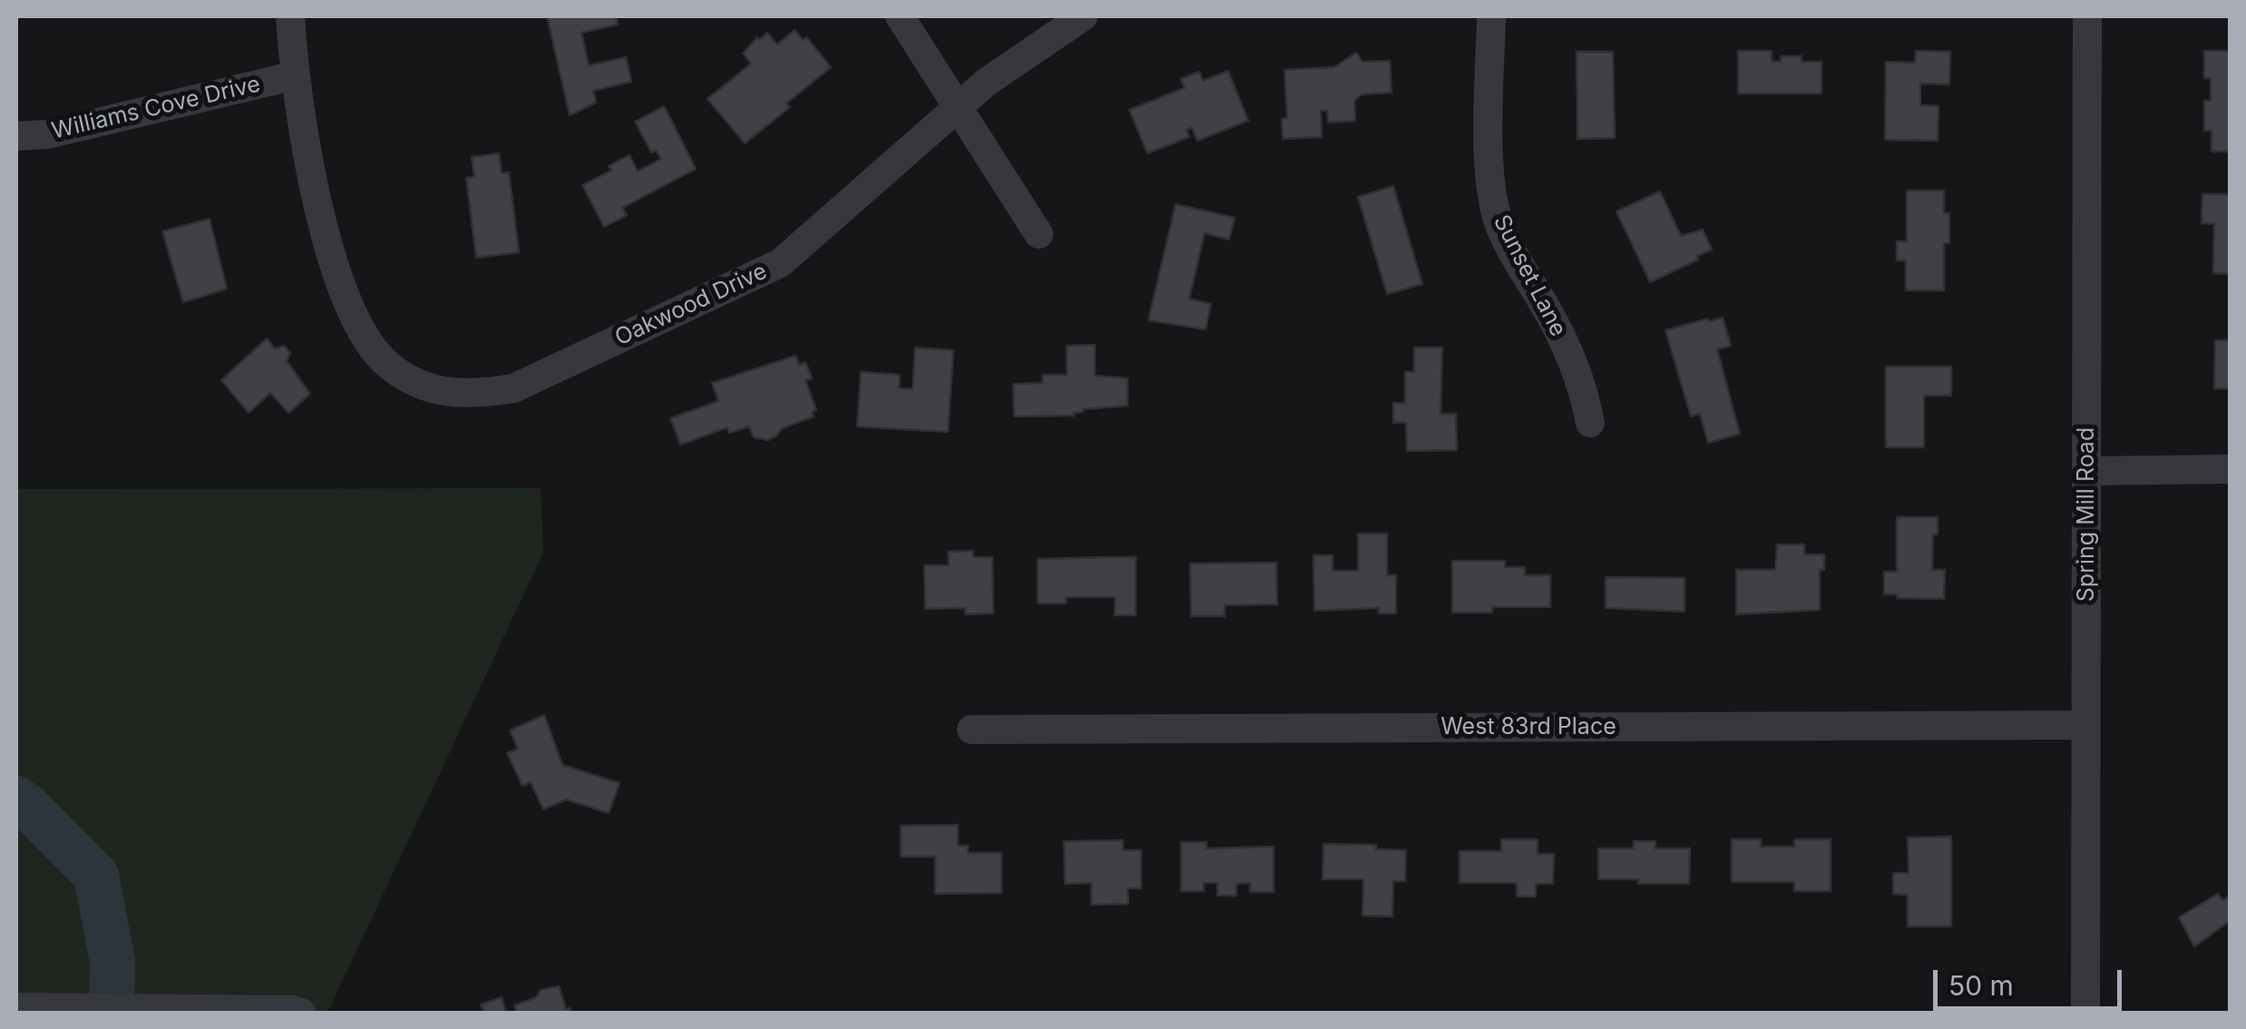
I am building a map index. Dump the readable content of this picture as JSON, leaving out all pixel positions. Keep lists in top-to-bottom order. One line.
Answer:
{"streets":{"street":["Williams Cove Drive","Sunset Lane","Oakwood Drive","Spring Mill Road","West 83rd Place"]},"crossings":[["Williams Cove Drive","Oakwood Drive"],["Spring Mill Road","West 83rd Place"]],"scale_bar":"50 m"}
